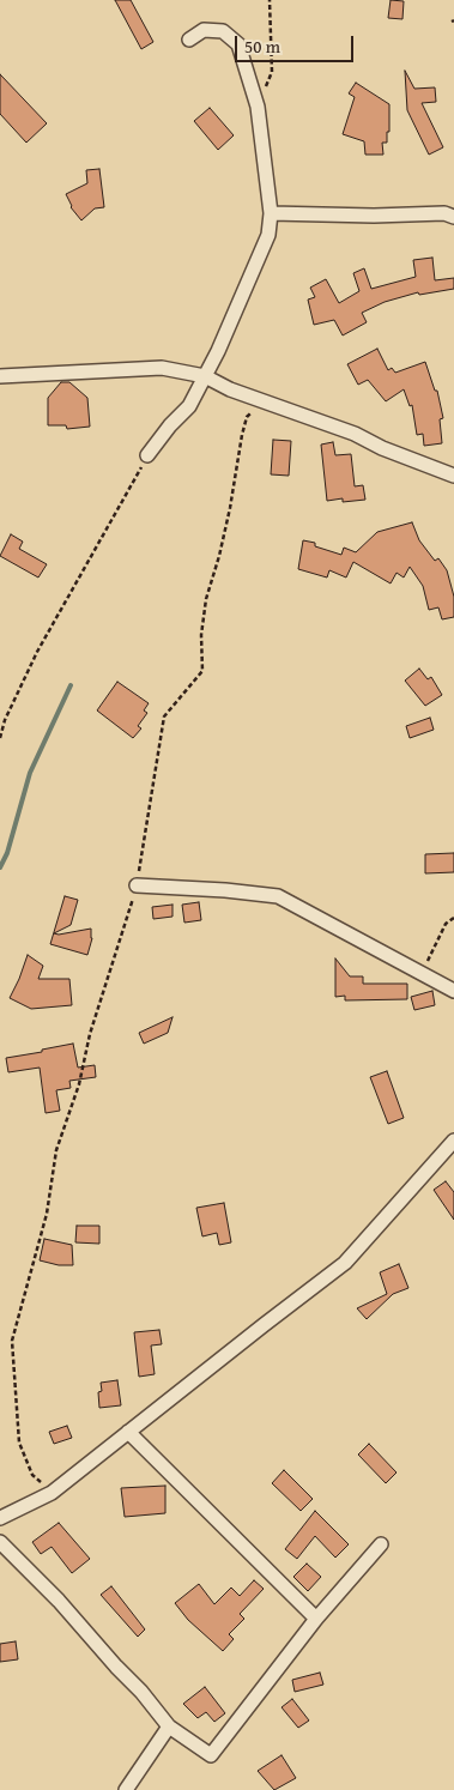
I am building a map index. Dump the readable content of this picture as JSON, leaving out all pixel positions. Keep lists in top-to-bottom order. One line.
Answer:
{"scale_bar":"50 m"}
